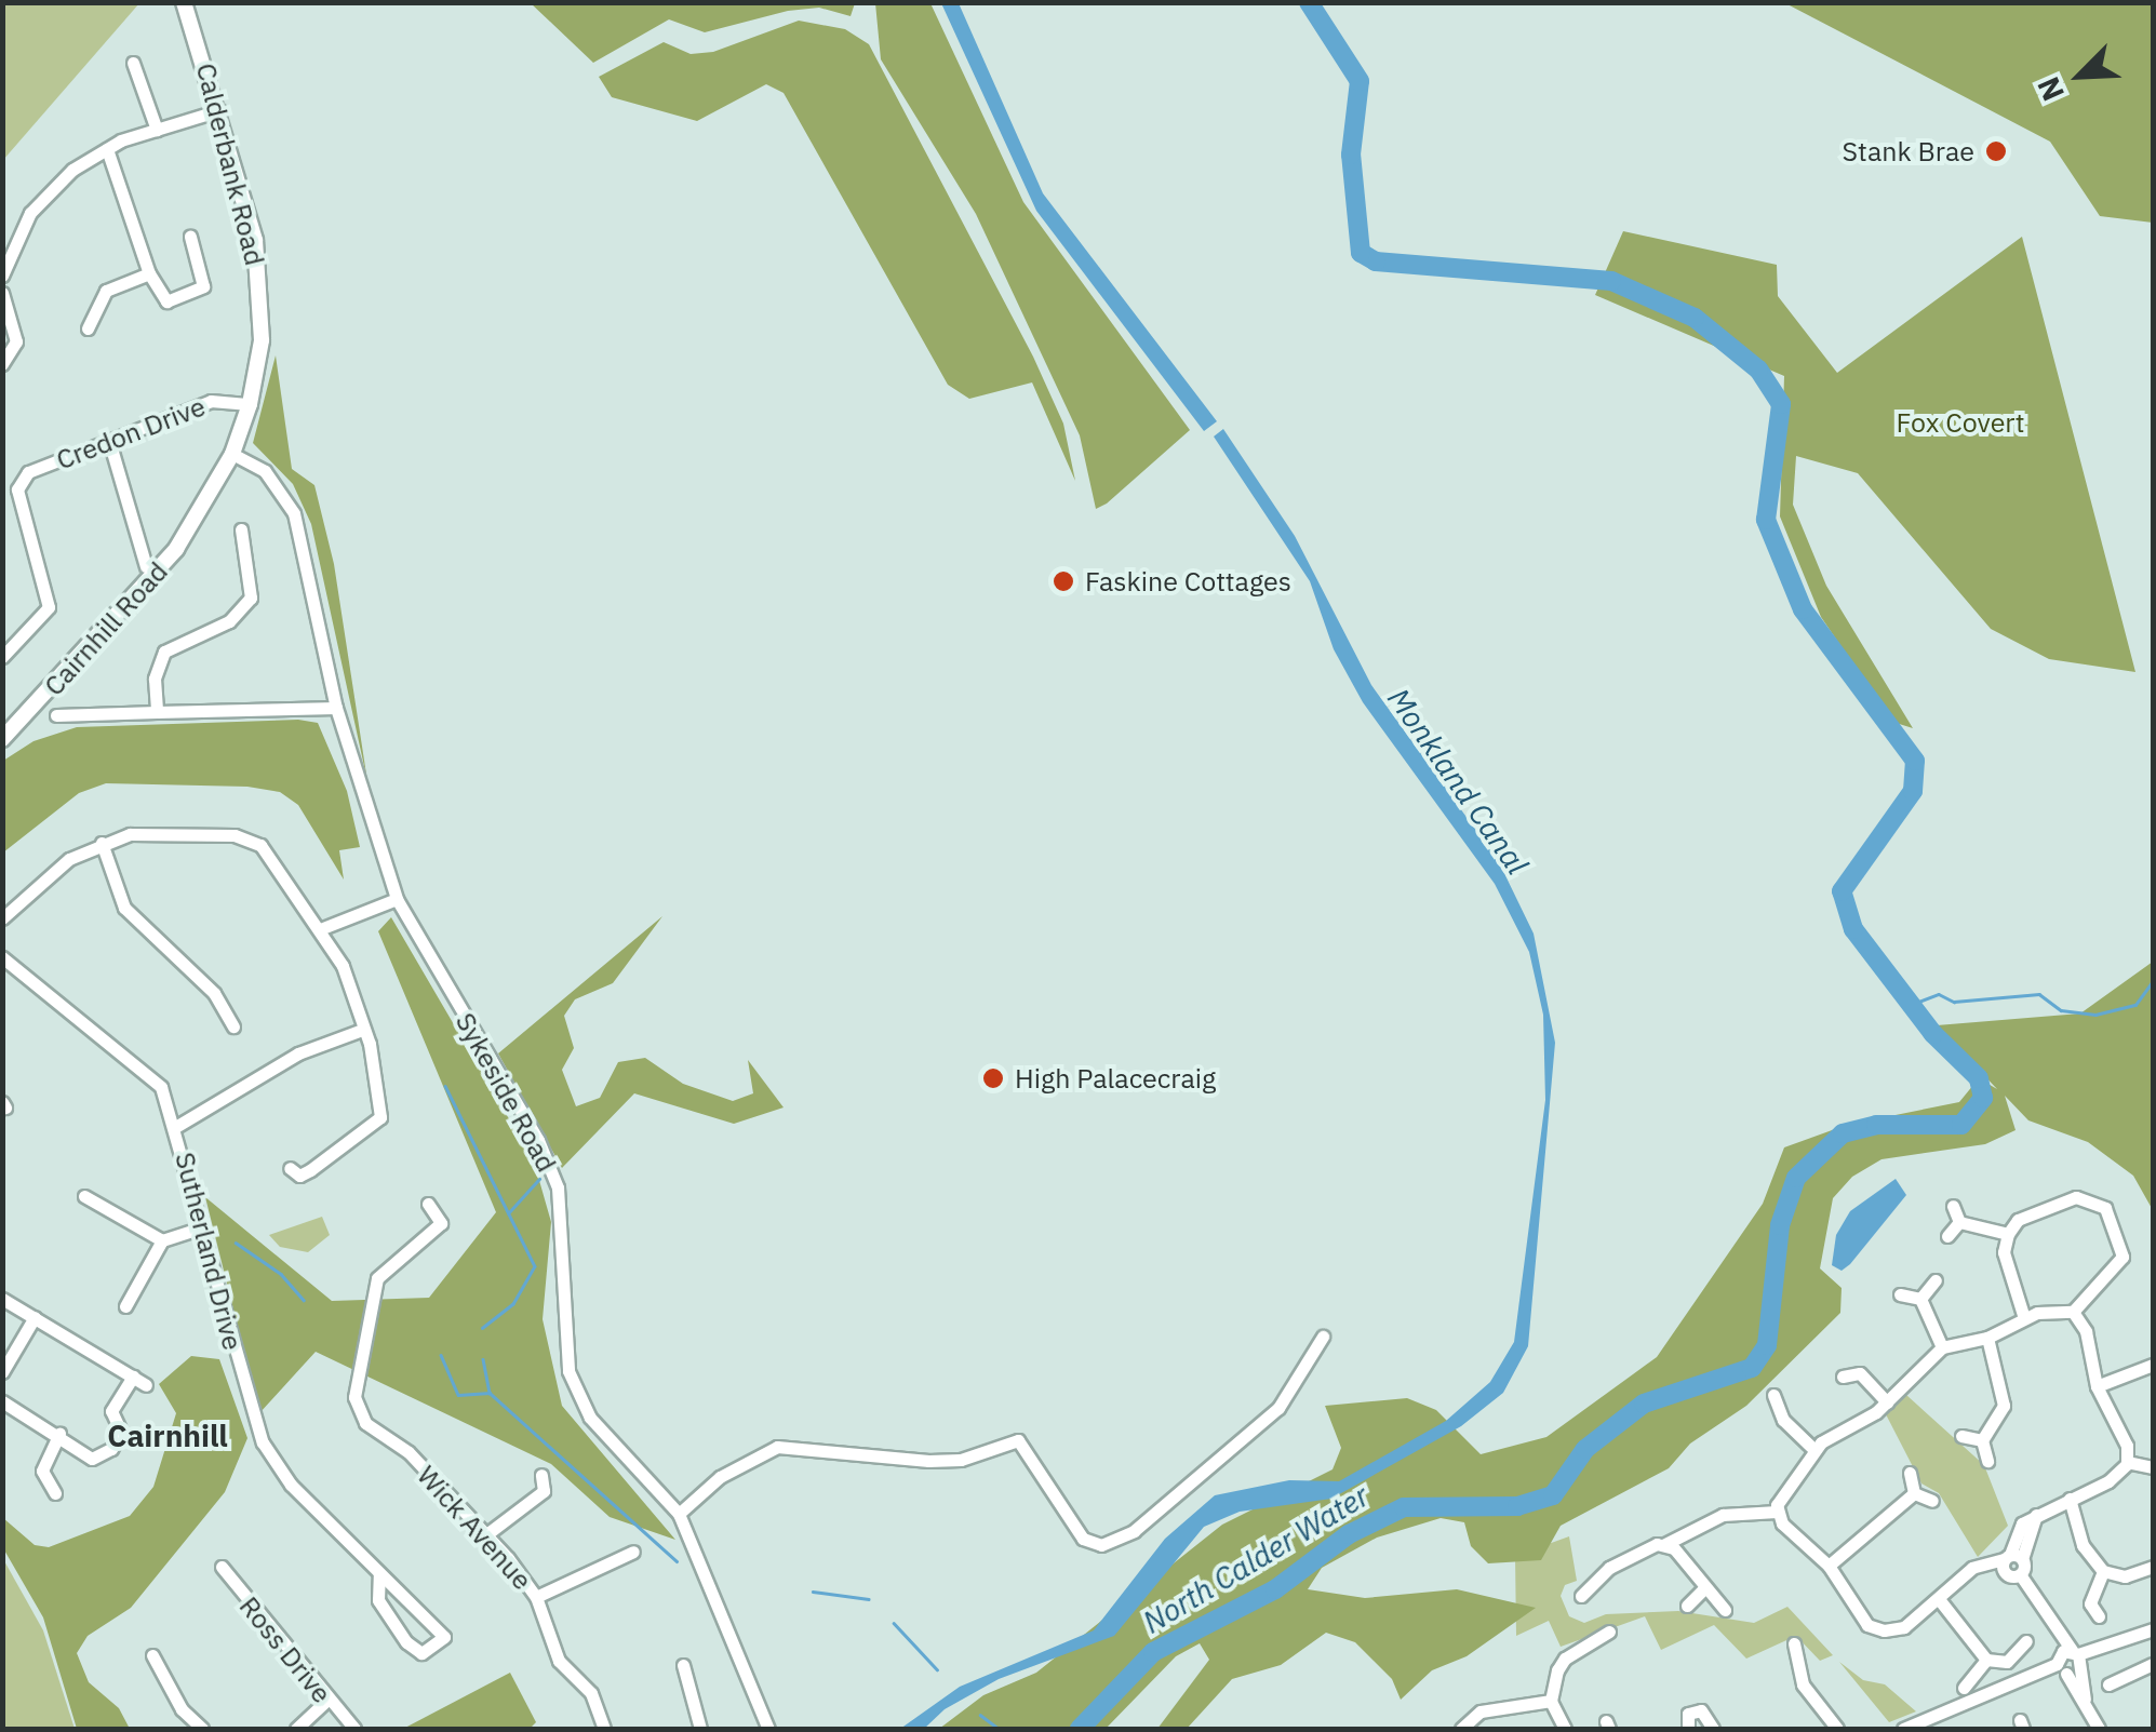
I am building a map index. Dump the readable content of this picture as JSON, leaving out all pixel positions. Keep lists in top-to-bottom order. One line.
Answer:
{"streets":{"main road":["Calderbank Road","Cairnhill Road"],"street":["Credon Drive","Sykeside Road","Sutherland Drive","Wick Avenue","Ross Drive"]},"crossings":[["Calderbank Road","Credon Drive"],["Calderbank Road","Cairnhill Road"],["Calderbank Road","Sykeside Road"],["Cairnhill Road","Sykeside Road"]],"districts":["Cairnhill"],"water":["Monkland Canal","North Calder Water"],"parks":["Fox Covert"],"places":["Stank Brae","Faskine Cottages","High Palacecraig"],"north":"bottom left"}
